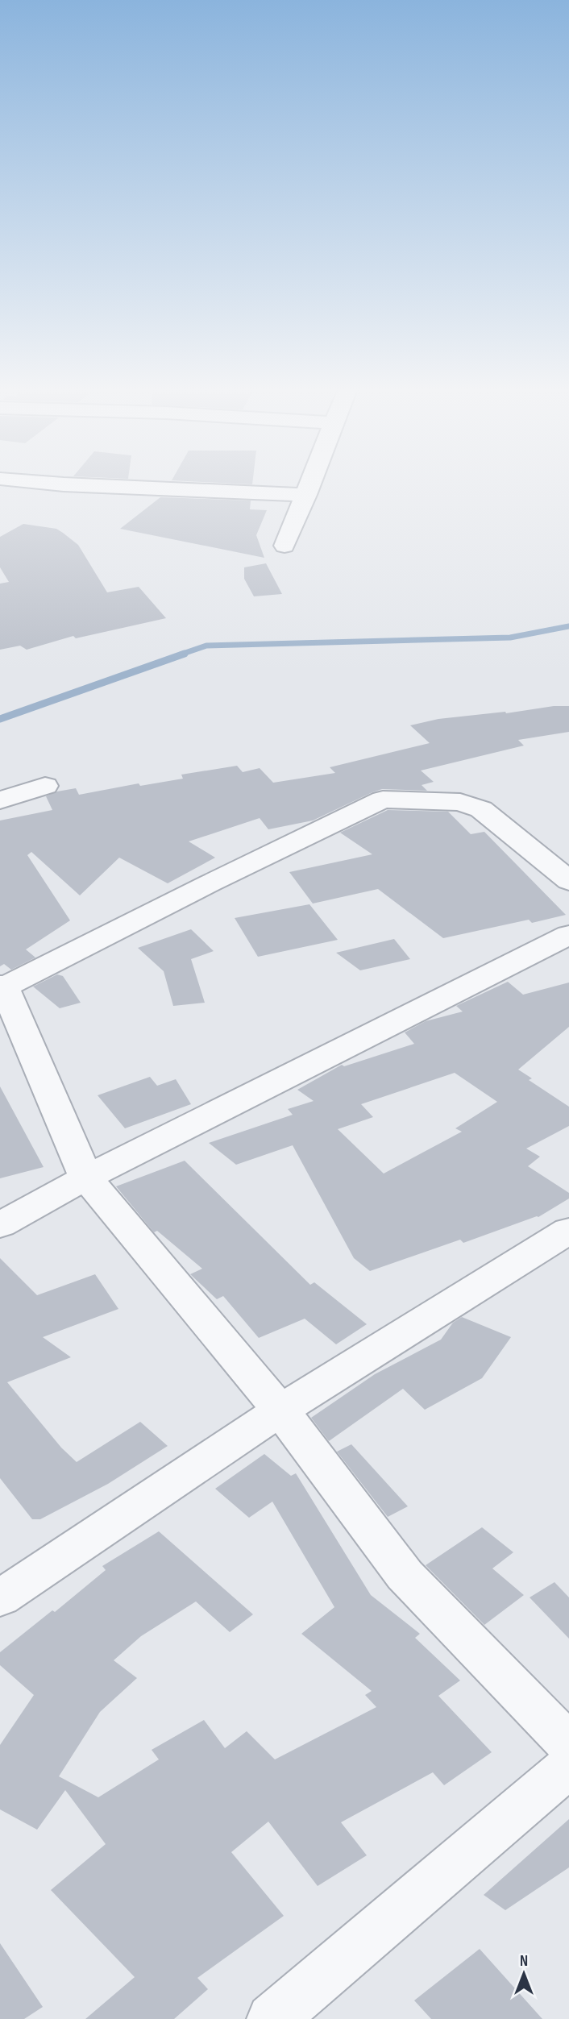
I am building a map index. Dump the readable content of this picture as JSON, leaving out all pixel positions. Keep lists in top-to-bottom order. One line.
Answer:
{"north":"top"}
